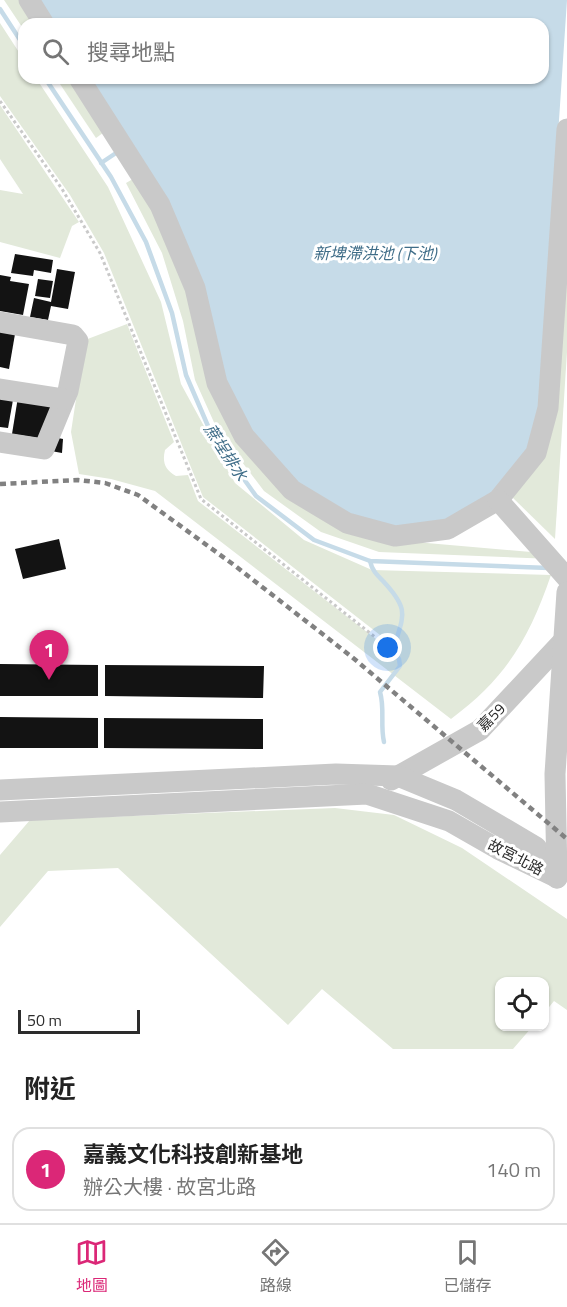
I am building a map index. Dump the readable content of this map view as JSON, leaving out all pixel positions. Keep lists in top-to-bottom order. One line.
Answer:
{"streets":{"street":["嘉59","故宮北路"]},"crossings":[["嘉59","故宮北路"]],"water":["新埤滯洪池 (下池)","蔗埕排水"],"scale_bar":"50 m","page":{"search":"搜尋地點","pins":"1","scale":"50 m","heading":"附近","list":[{"mark":"1","name":"嘉義文化科技創新基地","note":"辦公大樓 · 故宮北路","value":"140 m"}],"nav":["地圖","路線","已儲存"]}}
